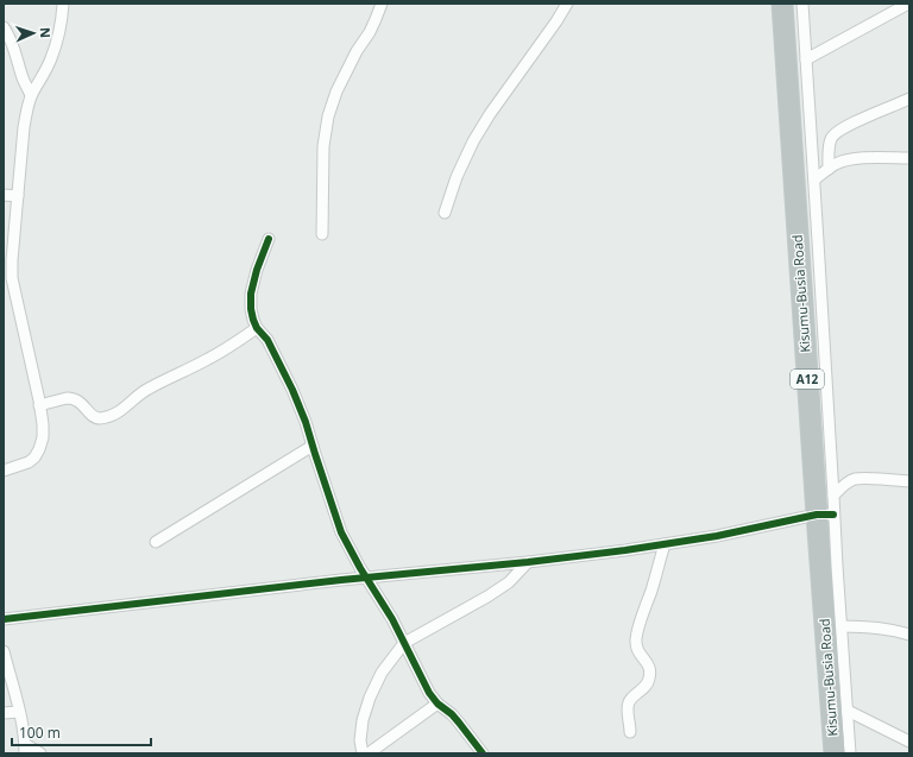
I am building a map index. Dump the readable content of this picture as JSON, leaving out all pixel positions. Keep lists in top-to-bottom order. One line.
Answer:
{"streets":{"highway":["Kisumu-Busia Road","A12"]},"scale_bar":"100 m","north":"right"}
